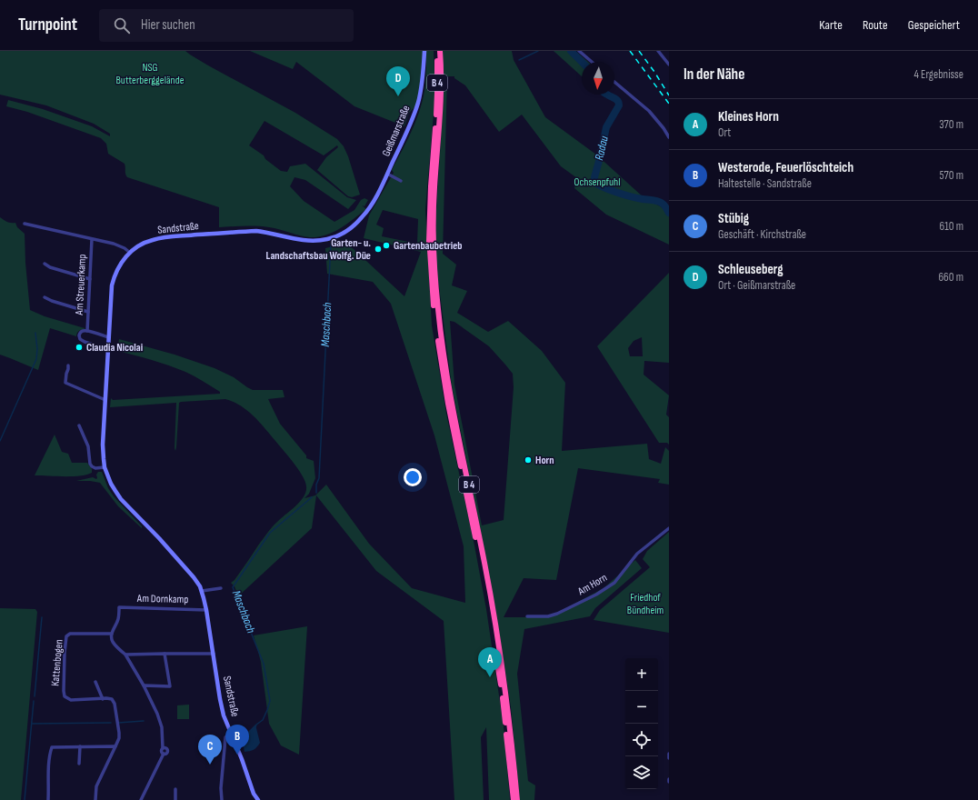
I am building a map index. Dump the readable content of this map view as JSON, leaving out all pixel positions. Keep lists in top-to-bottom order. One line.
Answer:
{"streets":{"highway":["B 4"],"street":["Geißmarstraße","Sandstraße","Am Streuerkamp","Am Horn","Am Dornkamp","Kattenbogen"]},"crossings":[["Geißmarstraße","Sandstraße"],["Sandstraße","Am Streuerkamp"],["Sandstraße","Am Dornkamp"],["Am Dornkamp","Kattenbogen"]],"water":["Radau","Maschbach"],"parks":["NSG Butterberggelände","Ochsenpfuhl","Friedhof Bündheim"],"places":["Gartenbaubetrieb","Garten- u. Landschaftsbau Wolfg. Düe","Claudia Nicolai","Horn"],"north":"bottom","page":{"header":"Turnpoint","search":"Hier suchen","nav":["Karte","Route","Gespeichert"],"heading":["In der Nähe","4 Ergebnisse"],"pins":["D","A","B","C"],"list":[{"mark":"A","name":"Kleines Horn","note":"Ort","value":"370 m"},{"mark":"B","name":"Westerode, Feuerlöschteich","note":"Haltestelle · Sandstraße","value":"570 m"},{"mark":"C","name":"Stübig","note":"Geschäft · Kirchstraße","value":"610 m"},{"mark":"D","name":"Schleuseberg","note":"Ort · Geißmarstraße","value":"660 m"}],"map_buttons":["+","−"]}}
